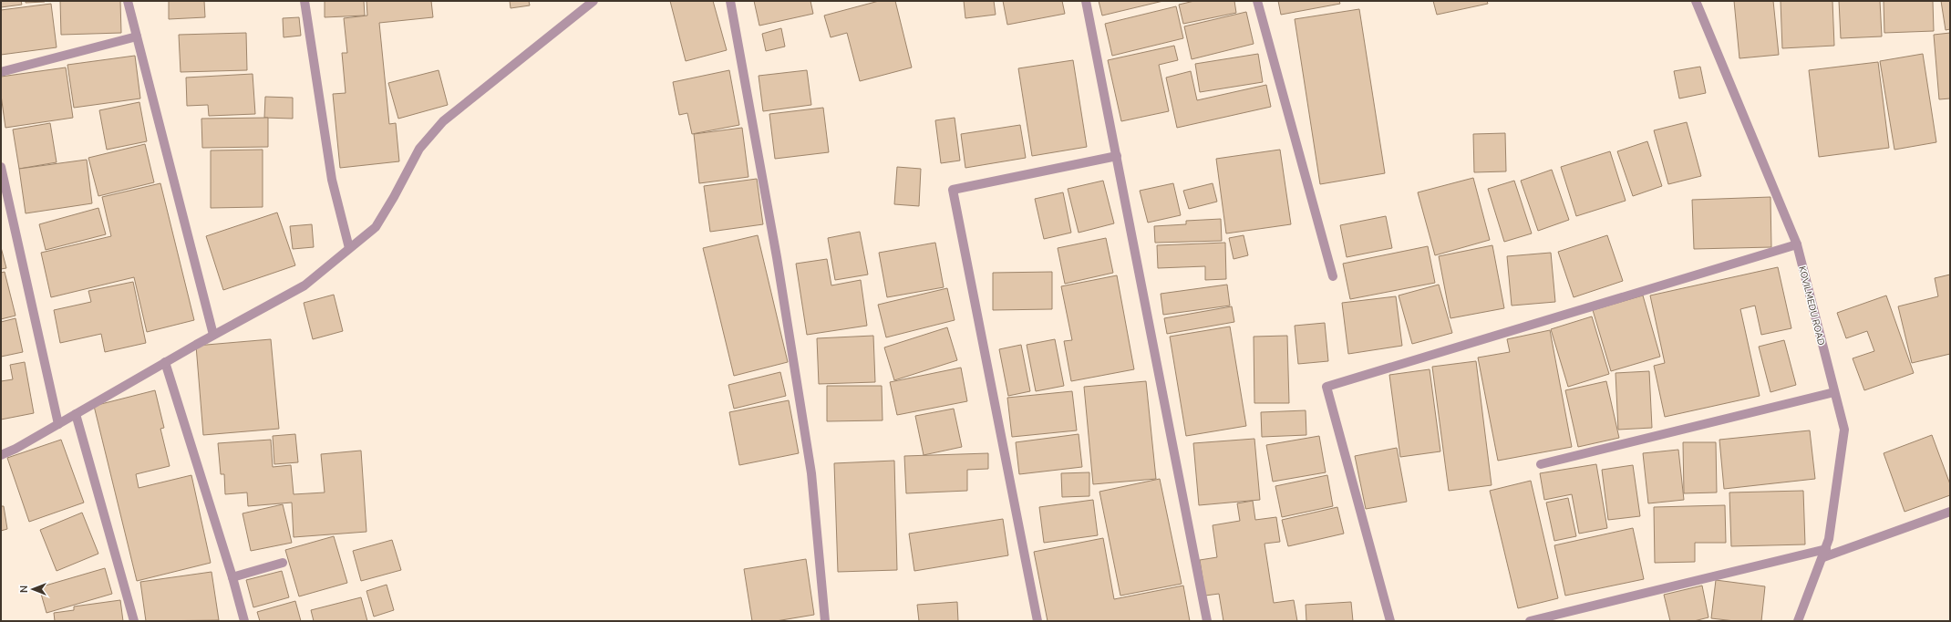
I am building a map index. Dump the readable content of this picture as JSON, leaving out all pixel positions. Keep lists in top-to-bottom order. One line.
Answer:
{"streets":{"street":["KOVILMEDU ROAD"]},"north":"left"}
